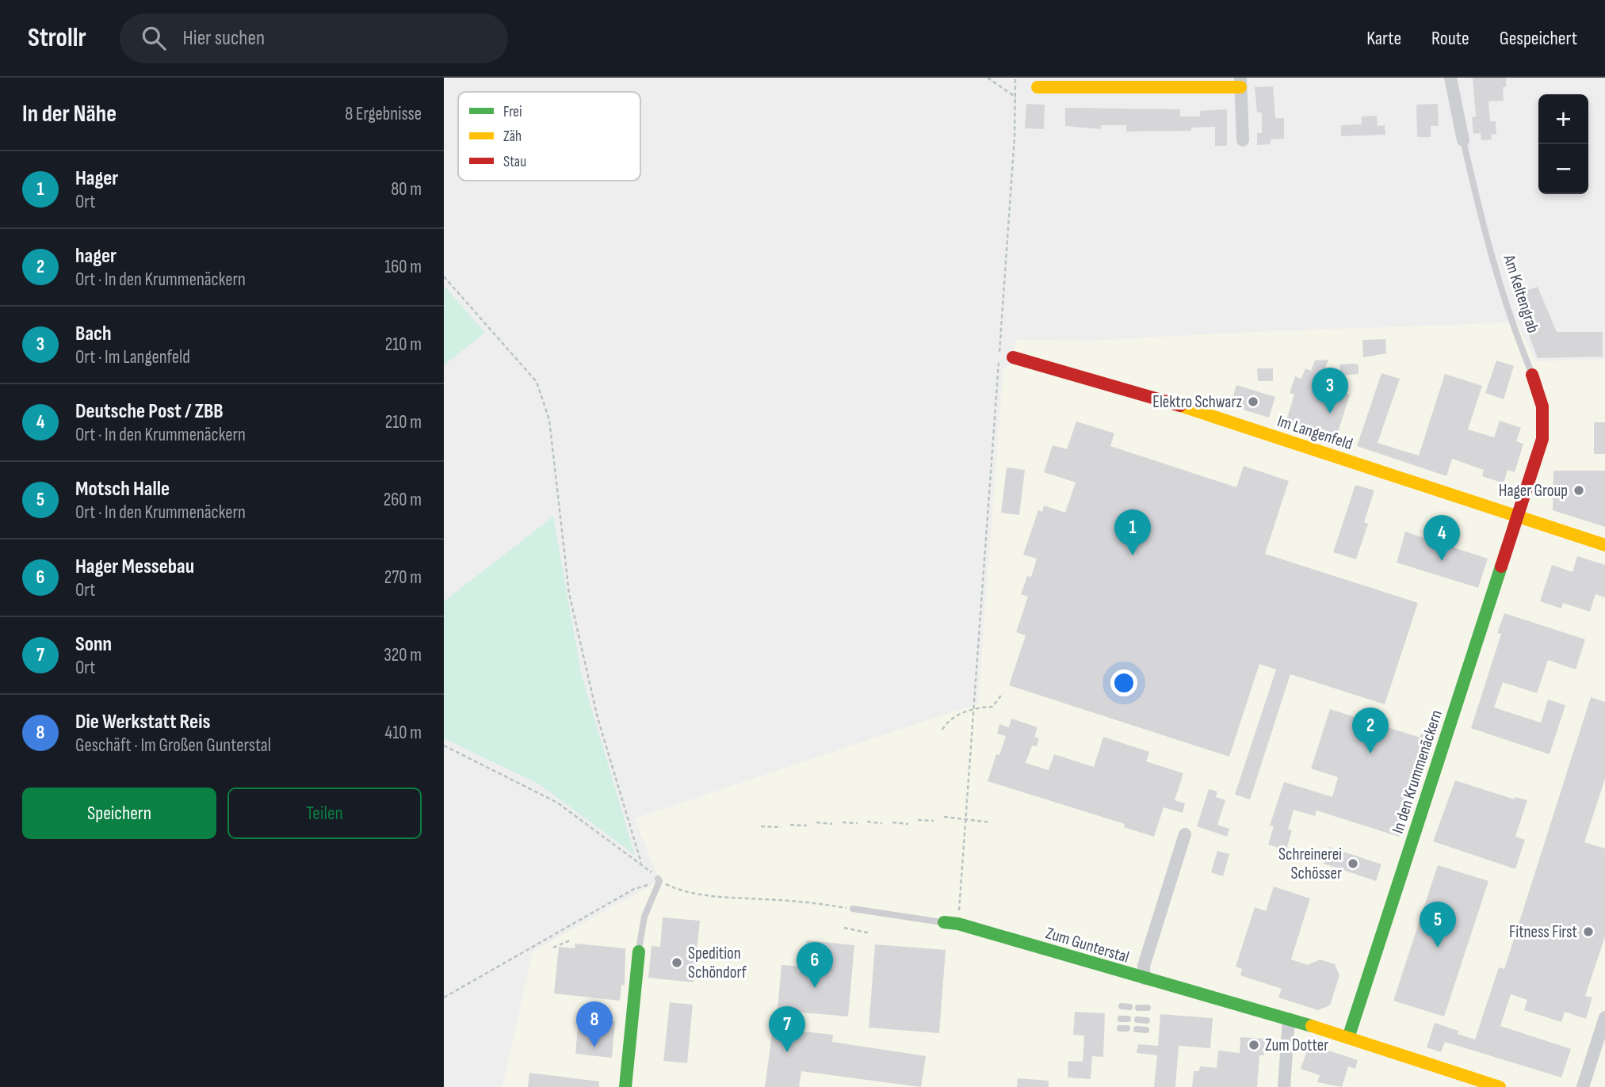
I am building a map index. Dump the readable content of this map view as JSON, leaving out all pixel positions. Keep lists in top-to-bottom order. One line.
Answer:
{"streets":{"street":["Am Keltengrab","Im Langenfeld","In den Krummenäckern","Zum Gunterstal"]},"crossings":[["Am Keltengrab","Im Langenfeld"],["Am Keltengrab","In den Krummenäckern"],["Im Langenfeld","In den Krummenäckern"],["In den Krummenäckern","Zum Gunterstal"]],"places":["Elektro Schwarz","Hager Group","Schreinerei Schösser","Fitness First","Spedition Schöndorf","Zum Dotter"],"legend":["Frei","Zäh","Stau"],"page":{"header":"Strollr","search":"Hier suchen","nav":["Karte","Route","Gespeichert"],"heading":["In der Nähe","8 Ergebnisse"],"map_buttons":["+","−"],"list":[{"mark":"1","name":"Hager","note":"Ort","value":"80 m"},{"mark":"2","name":"hager","note":"Ort · In den Krummenäckern","value":"160 m"},{"mark":"3","name":"Bach","note":"Ort · Im Langenfeld","value":"210 m"},{"mark":"4","name":"Deutsche Post / ZBB","note":"Ort · In den Krummenäckern","value":"210 m"},{"mark":"5","name":"Motsch Halle","note":"Ort · In den Krummenäckern","value":"260 m"},{"mark":"6","name":"Hager Messebau","note":"Ort","value":"270 m"},{"mark":"7","name":"Sonn","note":"Ort","value":"320 m"},{"mark":"8","name":"Die Werkstatt Reis","note":"Geschäft · Im Großen Gunterstal","value":"410 m"}],"pins":["3","1","4","2","5","6","8","7"],"buttons":["Speichern","Teilen"]}}
